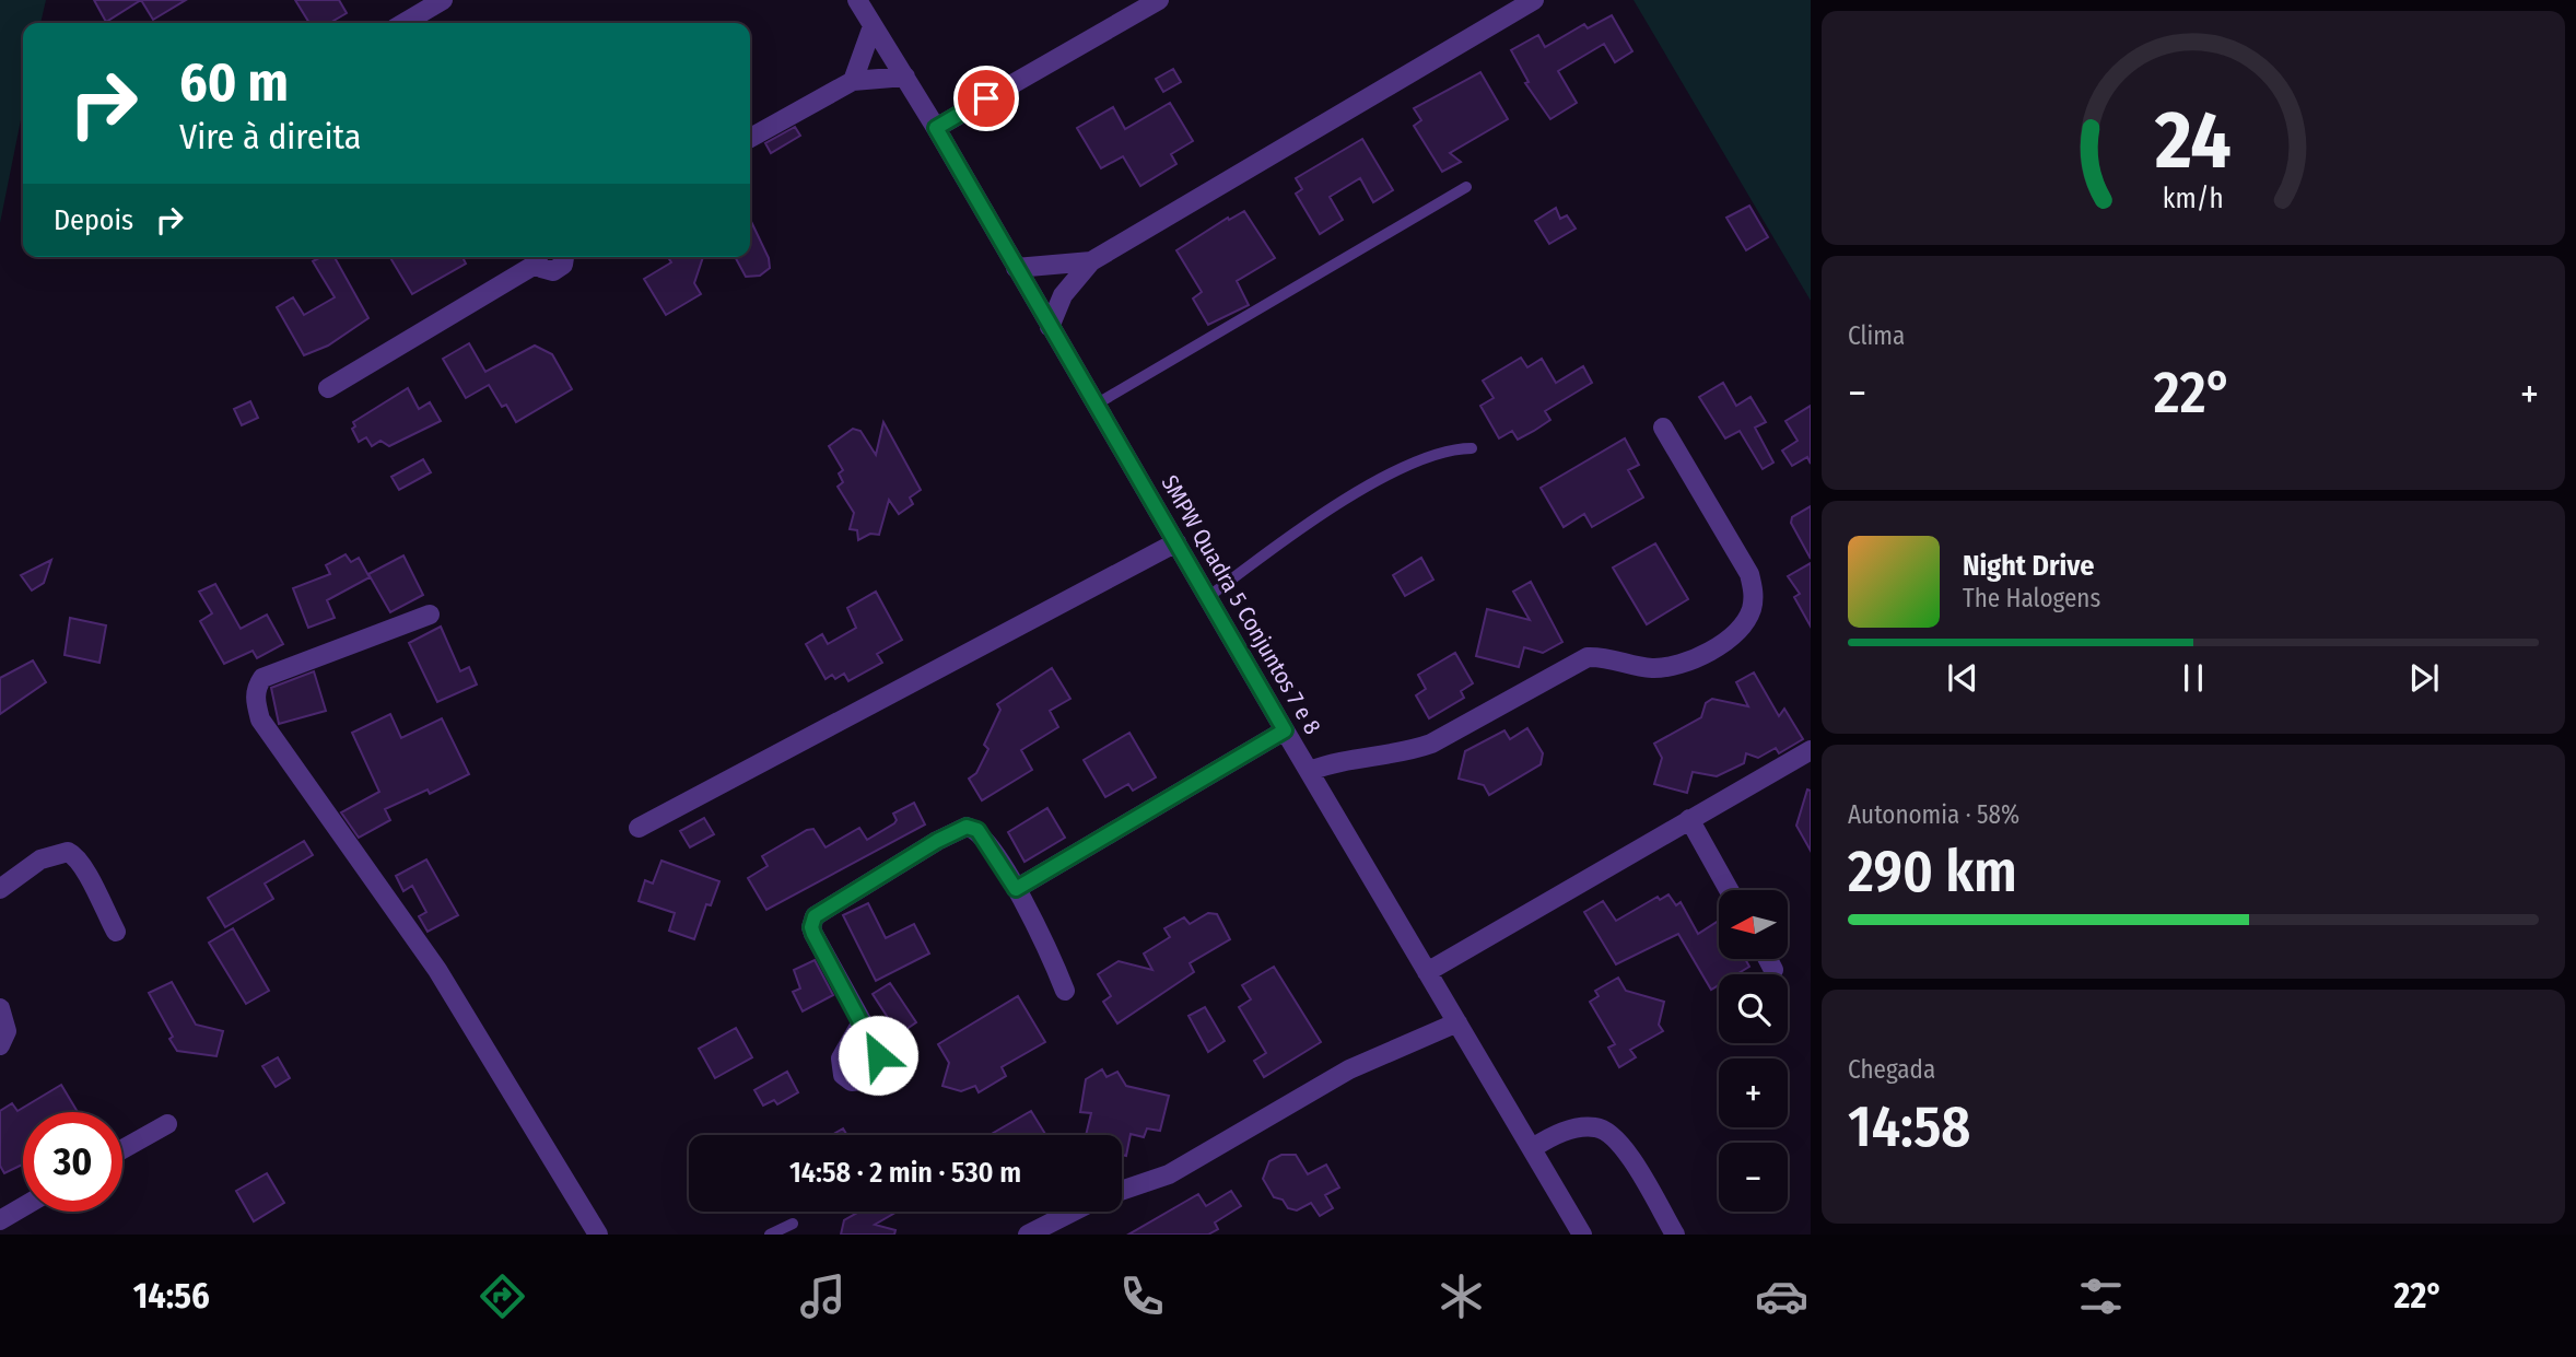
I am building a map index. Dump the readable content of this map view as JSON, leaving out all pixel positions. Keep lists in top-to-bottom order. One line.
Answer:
{"streets":{"street":["SMPW Quadra 5 Conjuntos 7 e 8"]},"north":"left","page":{"turn":["60 m","Vire à direita"],"then":"Depois","tile":["Clima",["Autonomia · 58%","290 km"],["Chegada","14:58"]],"heat":["−","22°","+"],"song":["Night Drive","The Halogens"],"map_buttons":["+","−"],"limit":"30","trip":"14:58 · 2 min · 530 m","tabs":["14:56","22°"],"gauge":["24","km/h"]}}
